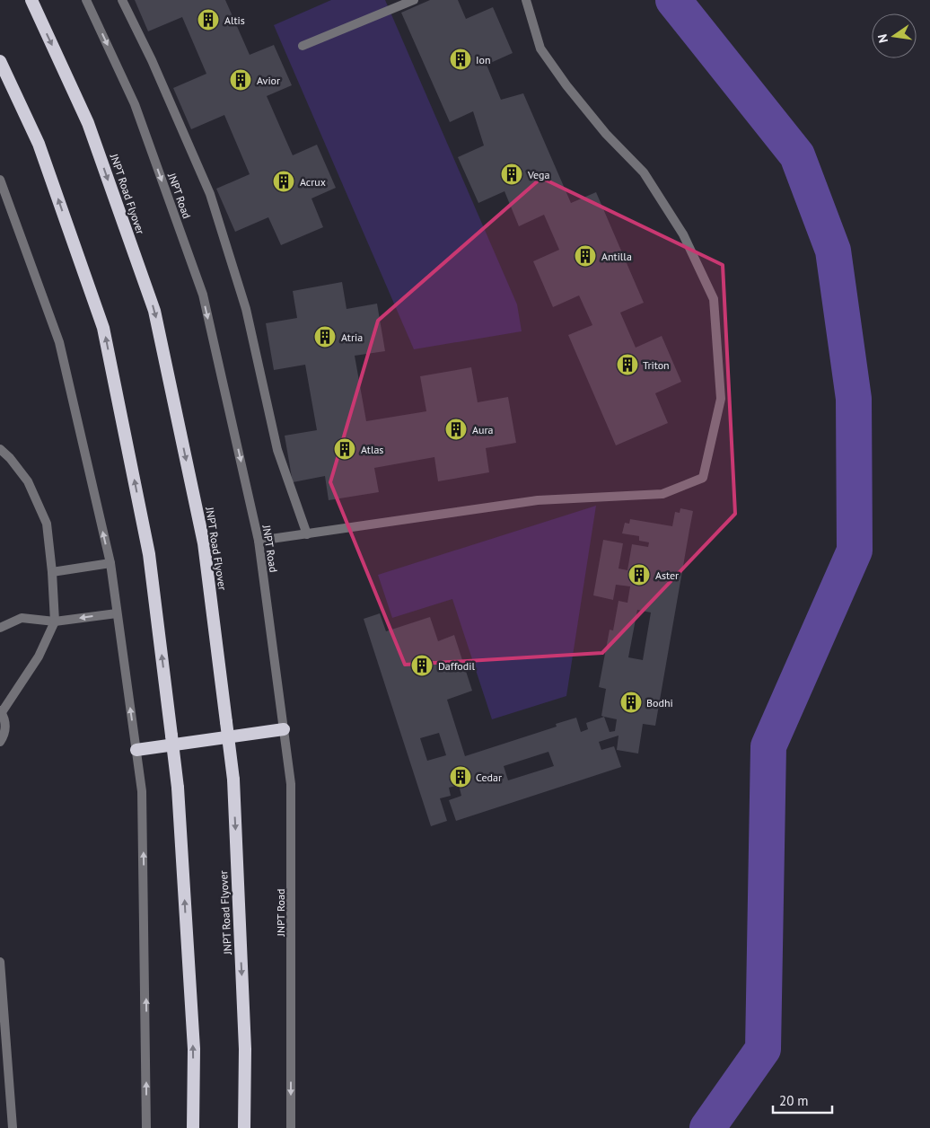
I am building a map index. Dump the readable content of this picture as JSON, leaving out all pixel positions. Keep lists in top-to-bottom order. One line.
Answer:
{"streets":{"highway":["JNPT Road Flyover"],"street":["JNPT Road"]},"places":{"building":["Altis","Ion","Avior","Vega","Acrux","Antilla","Atria","Triton","Aura","Atlas","Aster","Daffodil","Bodhi","Cedar"]},"scale_bar":"20 m","north":"left"}
